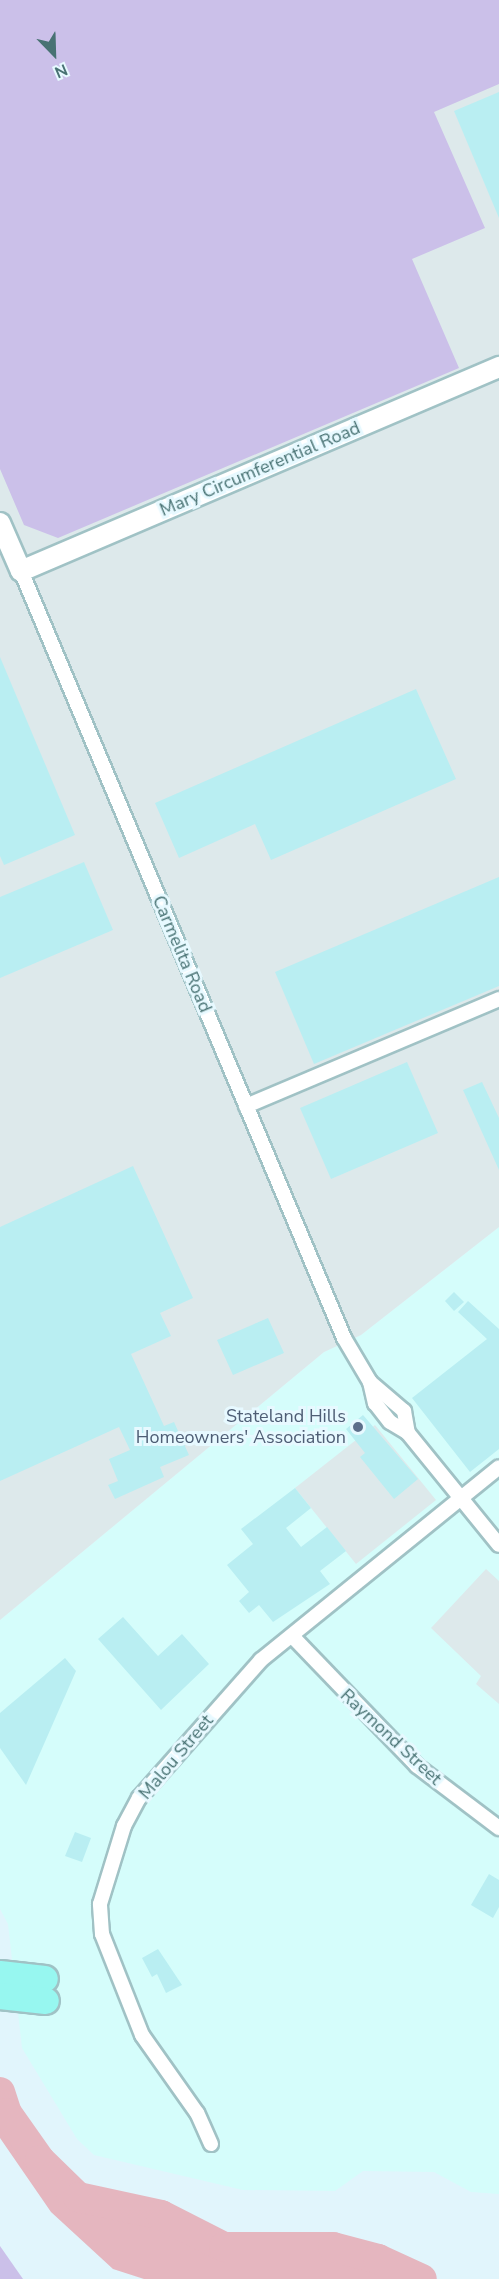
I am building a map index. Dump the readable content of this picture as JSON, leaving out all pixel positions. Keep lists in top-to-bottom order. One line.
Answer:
{"streets":{"street":["Mary Circumferential Road","Carmelita Road","Raymond Street","Malou Street"]},"crossings":[["Mary Circumferential Road","Carmelita Road"],["Carmelita Road","Malou Street"],["Raymond Street","Malou Street"]],"places":["Stateland Hills Homeowners' Association"],"north":"bottom right"}
